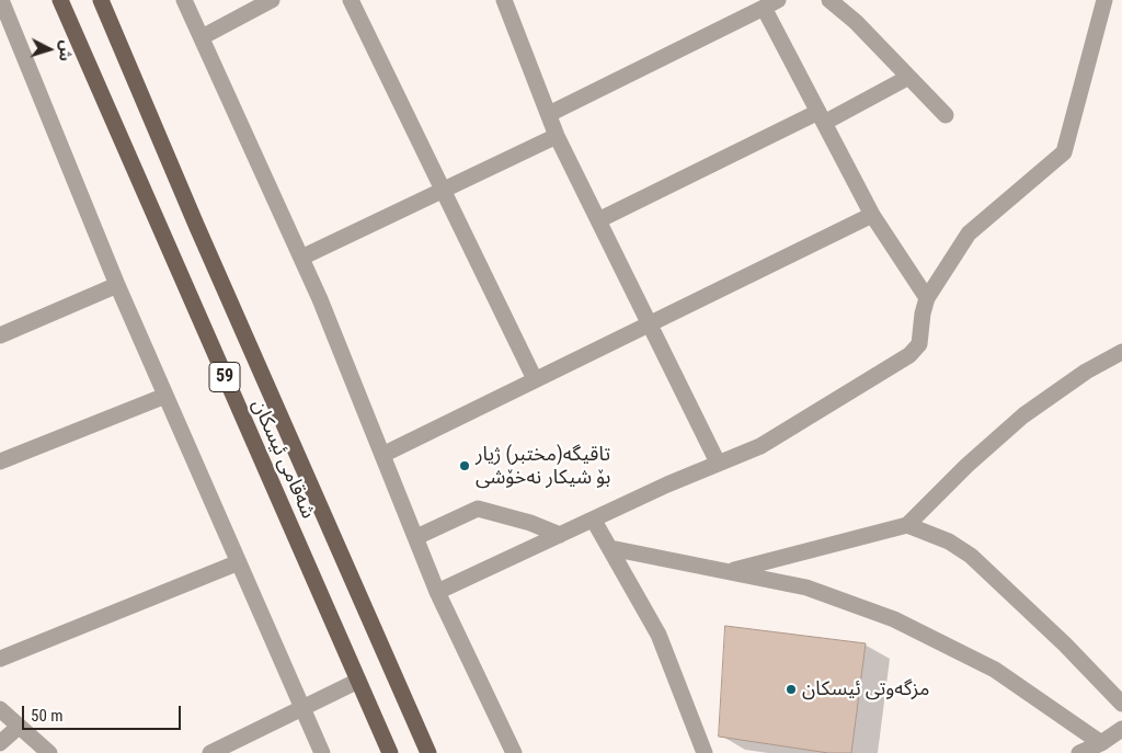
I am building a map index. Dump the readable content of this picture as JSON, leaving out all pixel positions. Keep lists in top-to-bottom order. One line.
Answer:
{"streets":{"main road":["59","شەقامی ئیسکان"]},"places":["تاقیگە(مختبر) ژیار بۆ شیکار نەخۆشی","مزگەوتی ئیسکان"],"scale_bar":"50 m","north":"right"}
